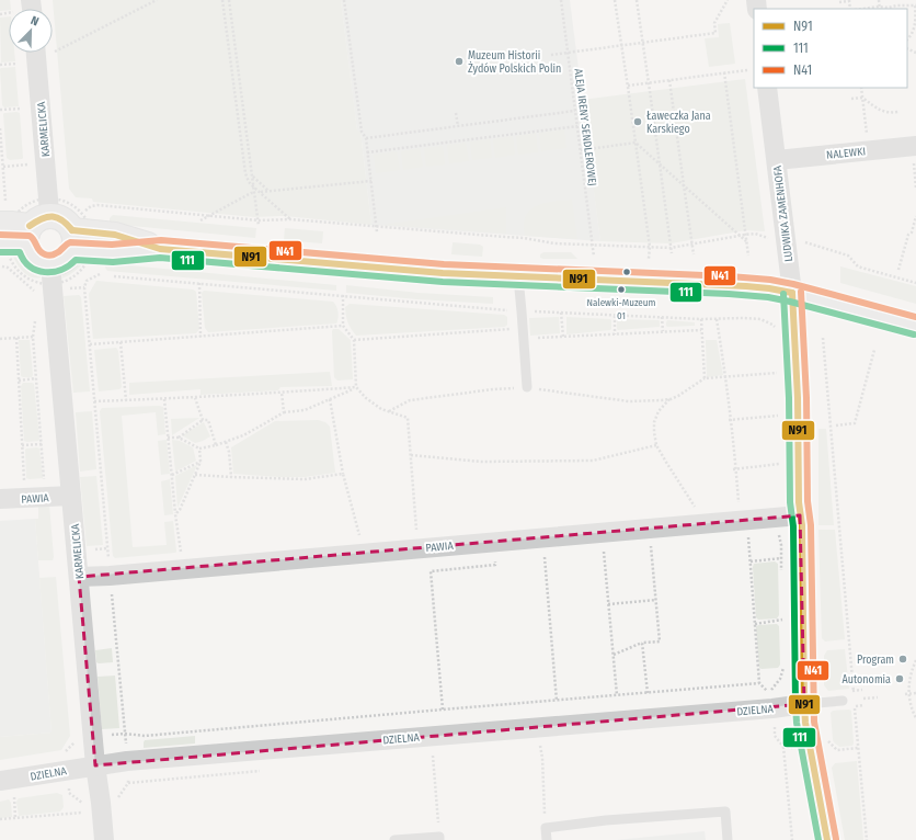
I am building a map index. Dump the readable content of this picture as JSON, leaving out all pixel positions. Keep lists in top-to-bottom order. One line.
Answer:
{"streets":{"street":["KARMELICKA","NALEWKI","LUDWIKA ZAMENHOFA","PAWIA","DZIELNA"],"path":["ALEJA IRENY SENDLEROWEJ"]},"crossings":[["KARMELICKA","PAWIA"],["KARMELICKA","DZIELNA"],["NALEWKI","LUDWIKA ZAMENHOFA"],["LUDWIKA ZAMENHOFA","PAWIA"],["LUDWIKA ZAMENHOFA","DZIELNA"]],"places":["Muzeum Historii Żydów Polskich Polin","Ławeczka Jana Karskiego","Nalewki-Muzeum 01","Program","Autonomia"],"lines":["transit line N91","transit line N41","transit line 111"],"legend":["N91","111","N41"],"north":"top right"}
